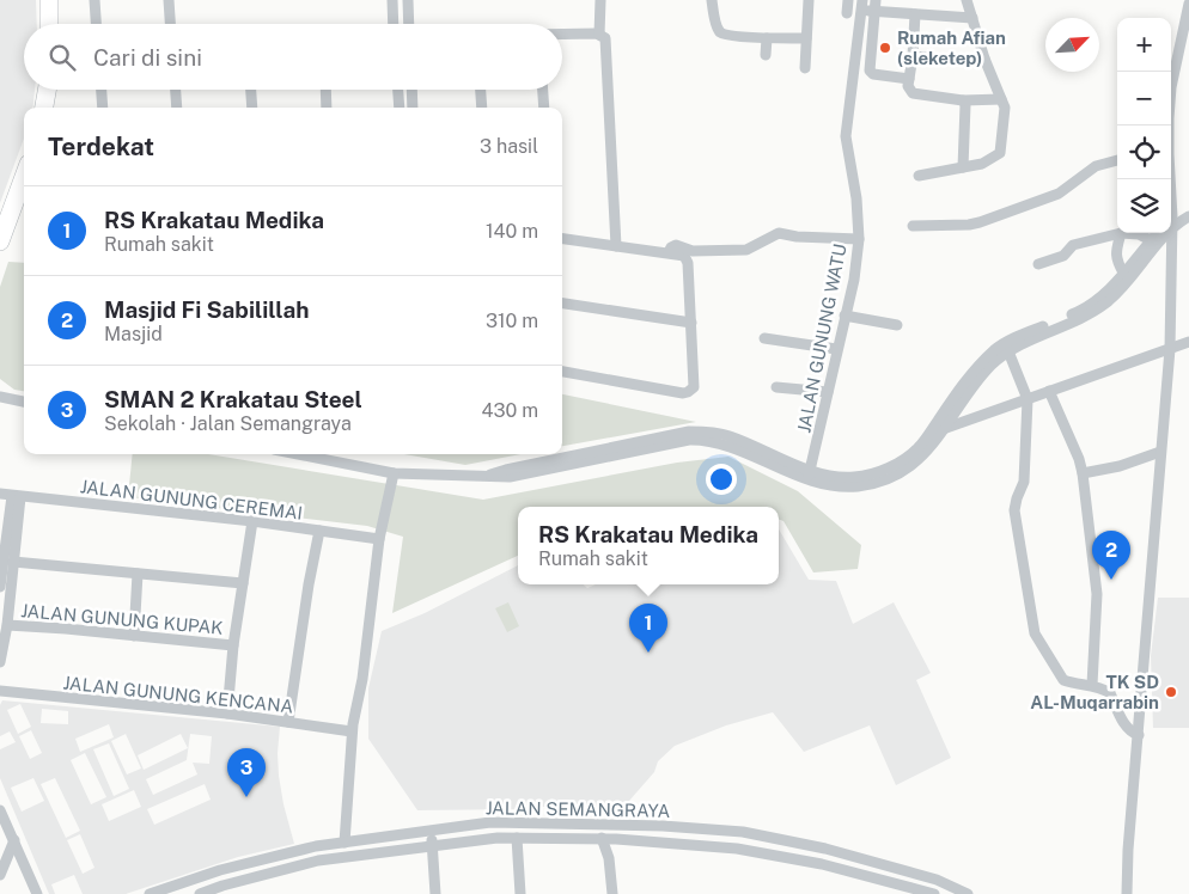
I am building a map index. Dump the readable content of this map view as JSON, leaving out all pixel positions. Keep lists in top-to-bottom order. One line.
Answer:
{"streets":{"street":["JALAN GUNUNG WATU","JALAN GUNUNG CEREMAI","JALAN GUNUNG KUPAK","JALAN GUNUNG KENCANA","JALAN SEMANGRAYA"]},"places":["Rumah Afian (sleketep)","TK SD AL-Muqarrabin"],"north":"top right","page":{"map_buttons":["+","−"],"search":"Cari di sini","heading":["Terdekat","3 hasil"],"list":[{"mark":"1","name":"RS Krakatau Medika","note":"Rumah sakit","value":"140 m"},{"mark":"2","name":"Masjid Fi Sabilillah","note":"Masjid","value":"310 m"},{"mark":"3","name":"SMAN 2 Krakatau Steel","note":"Sekolah · Jalan Semangraya","value":"430 m"}],"popup":["RS Krakatau Medika","Rumah sakit"],"pins":["2","1","3"]}}
